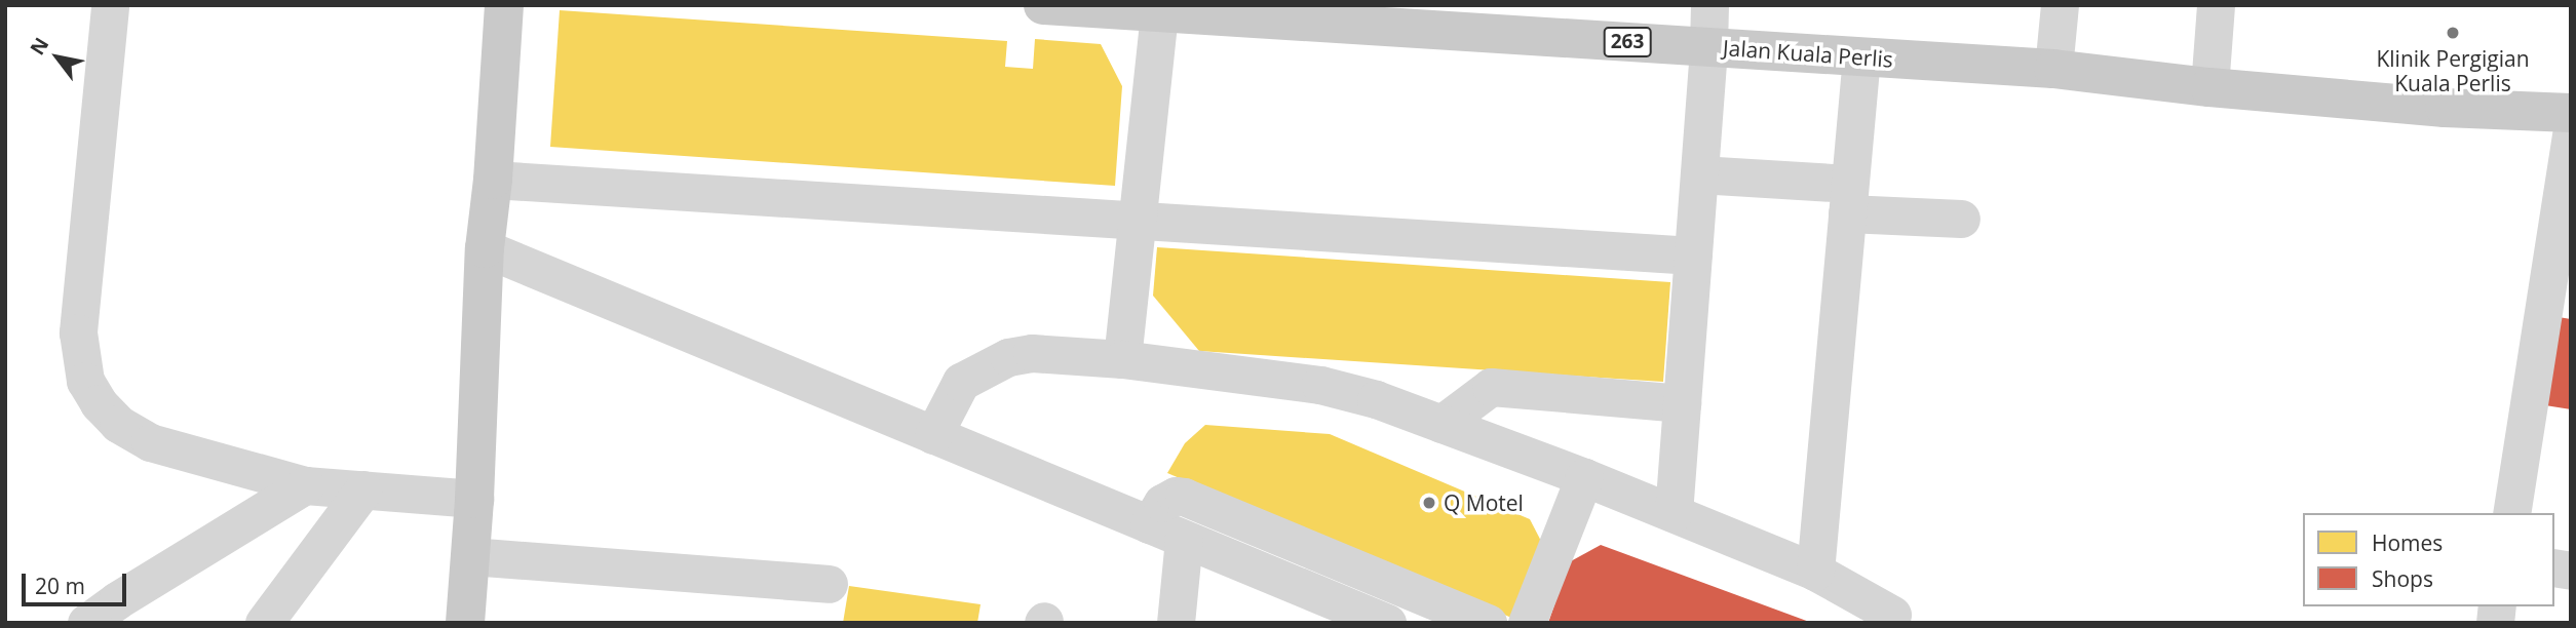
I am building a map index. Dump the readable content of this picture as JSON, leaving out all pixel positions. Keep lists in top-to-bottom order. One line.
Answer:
{"streets":{"main road":["263","Jalan Kuala Perlis"]},"places":["Klinik Pergigian Kuala Perlis","Q Motel"],"legend":["Homes","Shops"],"scale_bar":"20 m","north":"top left"}
